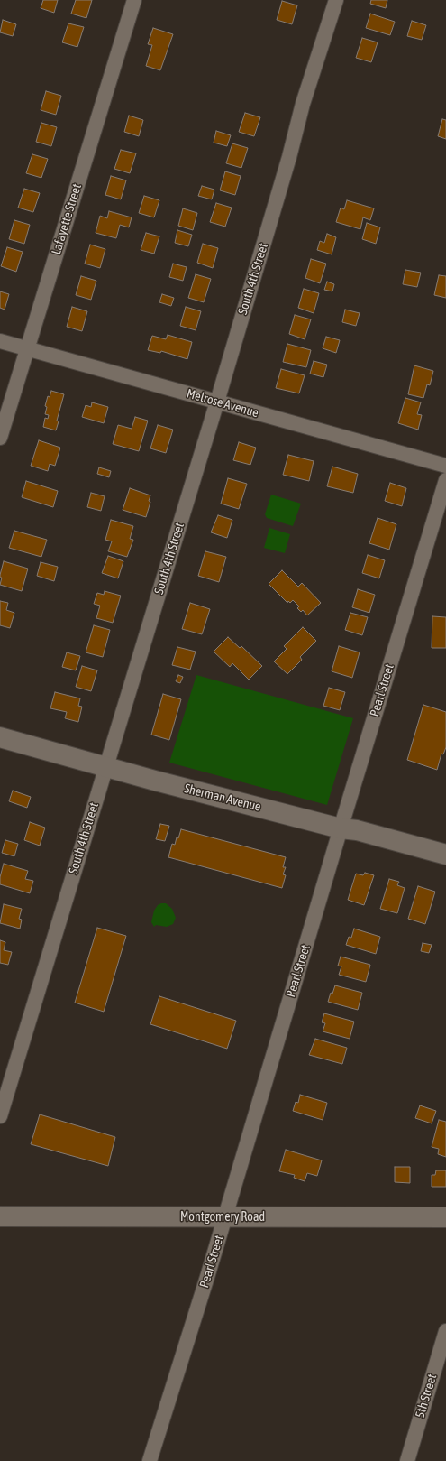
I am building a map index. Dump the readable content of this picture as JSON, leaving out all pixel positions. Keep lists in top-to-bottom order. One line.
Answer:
{"streets":{"street":["Lafayette Street","South 4th Street","Melrose Avenue","Pearl Street","Sherman Avenue","Montgomery Road","5th Street"]},"crossings":[["Lafayette Street","Melrose Avenue"],["South 4th Street","Melrose Avenue"],["South 4th Street","Sherman Avenue"],["Pearl Street","Sherman Avenue"],["Pearl Street","Montgomery Road"]]}
